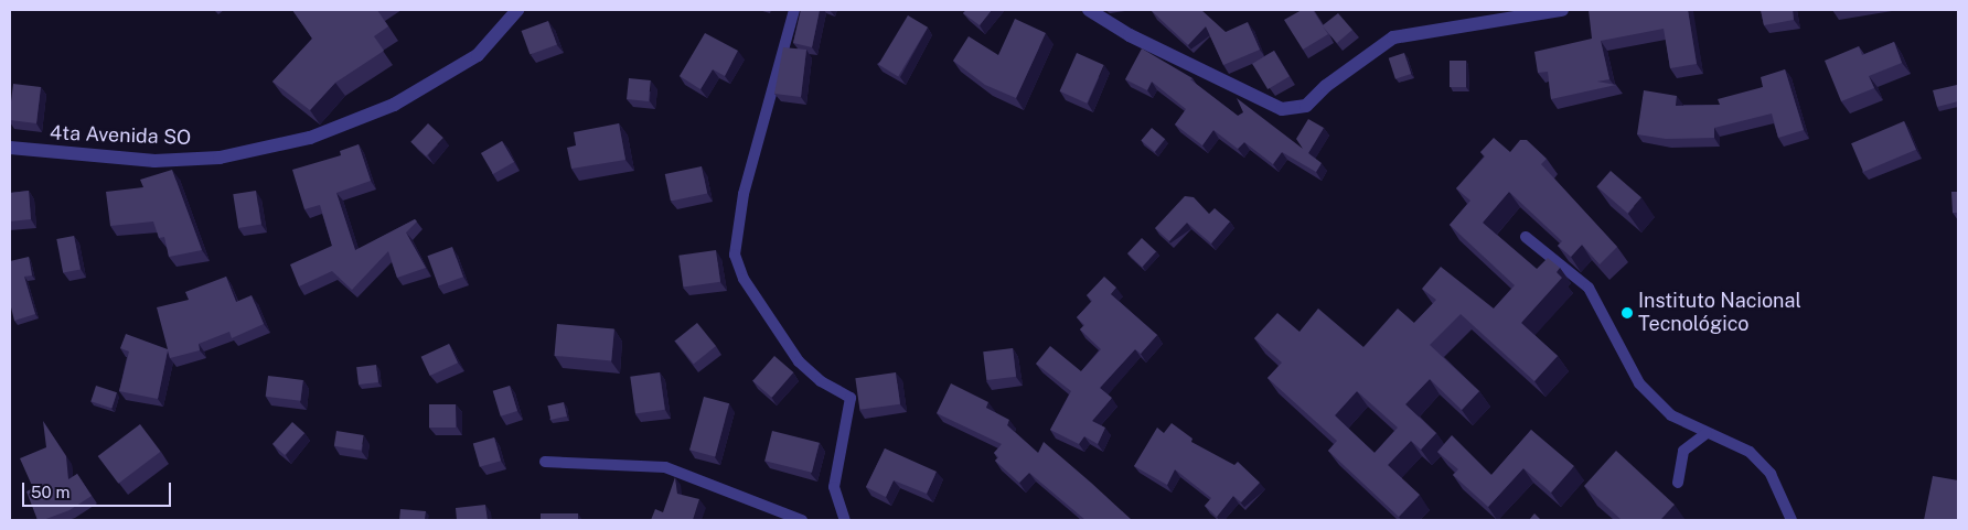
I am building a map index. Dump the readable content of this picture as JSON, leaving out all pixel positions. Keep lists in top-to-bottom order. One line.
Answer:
{"streets":{"street":["4ta Avenida SO"]},"places":["Instituto Nacional Tecnológico"],"scale_bar":"50 m"}
